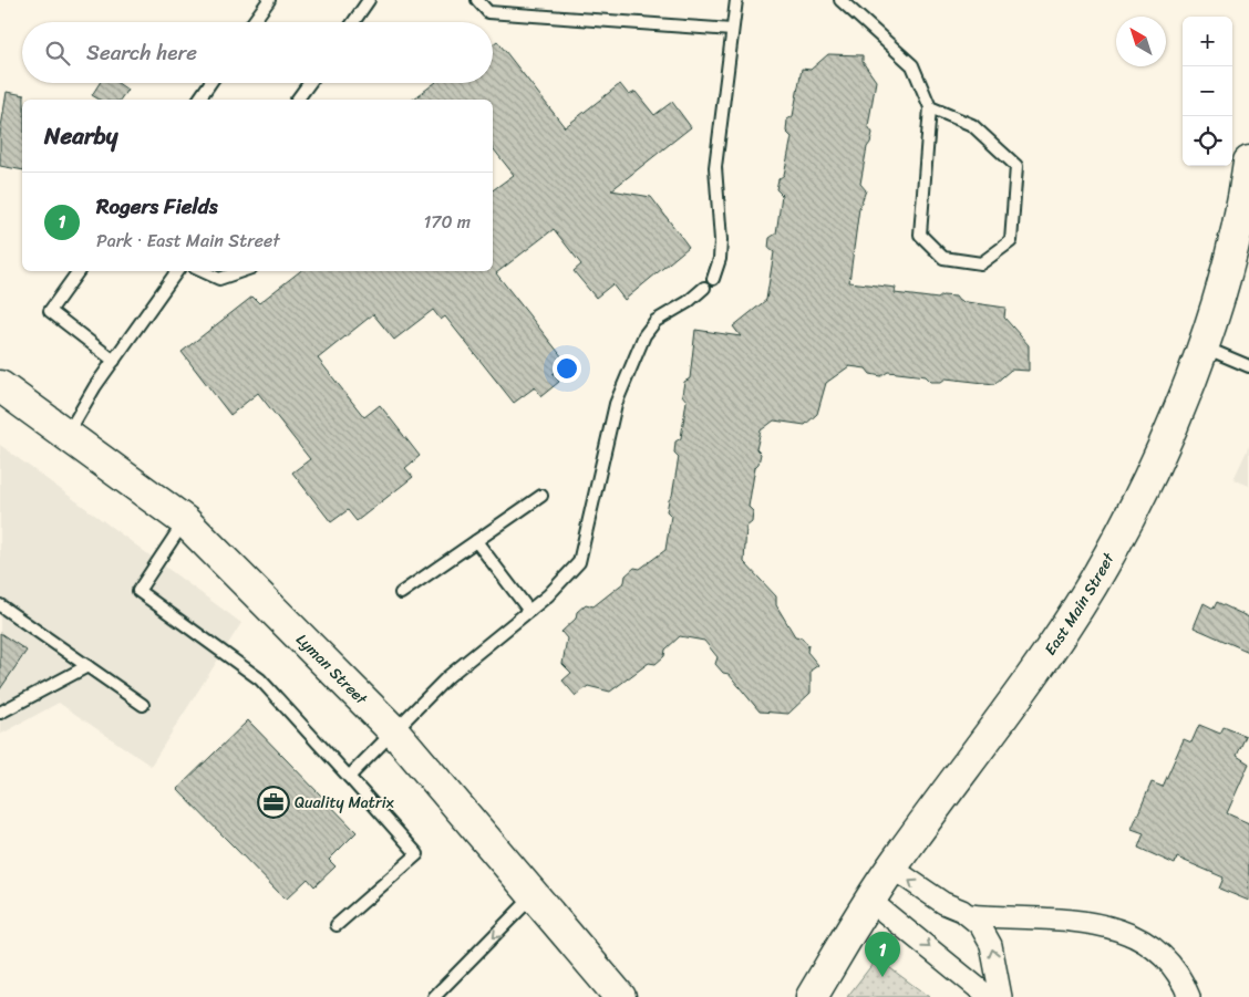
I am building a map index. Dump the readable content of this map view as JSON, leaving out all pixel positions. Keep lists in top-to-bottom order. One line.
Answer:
{"streets":{"main road":["East Main Street","Lyman Street"]},"places":{"office":["Quality Matrix"]},"north":"top left","page":{"map_buttons":["+","−"],"search":"Search here","heading":"Nearby","list":[{"mark":"1","name":"Rogers Fields","note":"Park · East Main Street","value":"170 m"}],"pins":"1"}}
